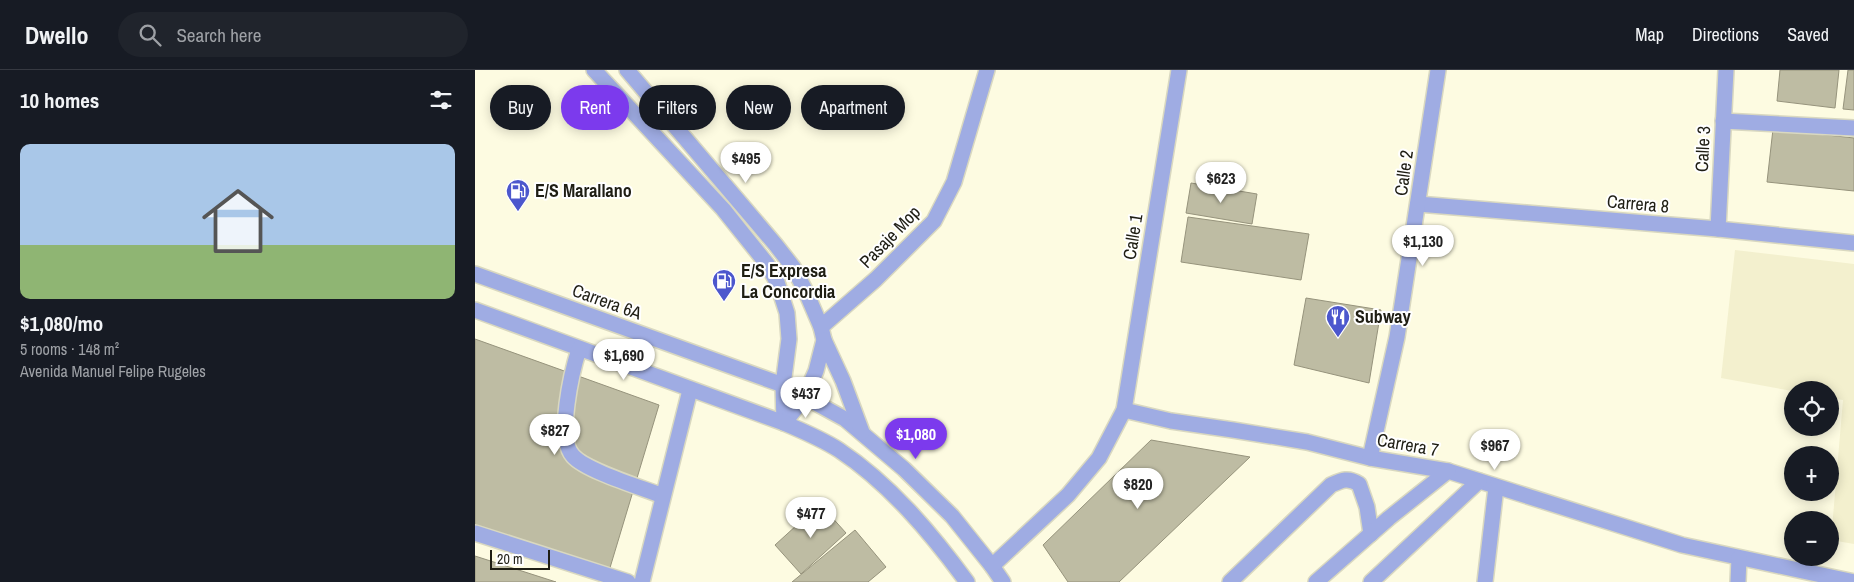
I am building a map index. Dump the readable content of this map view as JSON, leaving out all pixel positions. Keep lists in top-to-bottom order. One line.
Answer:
{"streets":{"street":["Calle 3","Calle 2","Carrera 8","Pasaje Mop","Calle 1","Carrera 6A","Carrera 7"]},"crossings":[["Calle 3","Carrera 8"],["Calle 2","Carrera 8"],["Calle 2","Carrera 7"],["Calle 1","Carrera 6A"],["Calle 1","Carrera 7"]],"places":{"fuel station":["E/S Marallano","E/S Expresa La Concordia"],"restaurant":["Subway"]},"scale_bar":"20 m","page":{"header":"Dwello","search":"Search here","nav":["Map","Directions","Saved"],"heading":"10 homes","chip":["Buy","Rent","Filters","New","Apartment"],"list":[{"name":"$1,080/mo","note":"5 rooms · 148 m² · Avenida Manuel Felipe Rugeles"}],"price":["$495","$623","$1,130","$1,690","$437","$827","$1,080","$967","$820","$477"],"map_buttons":["+","−"],"scale":"20 m"}}
